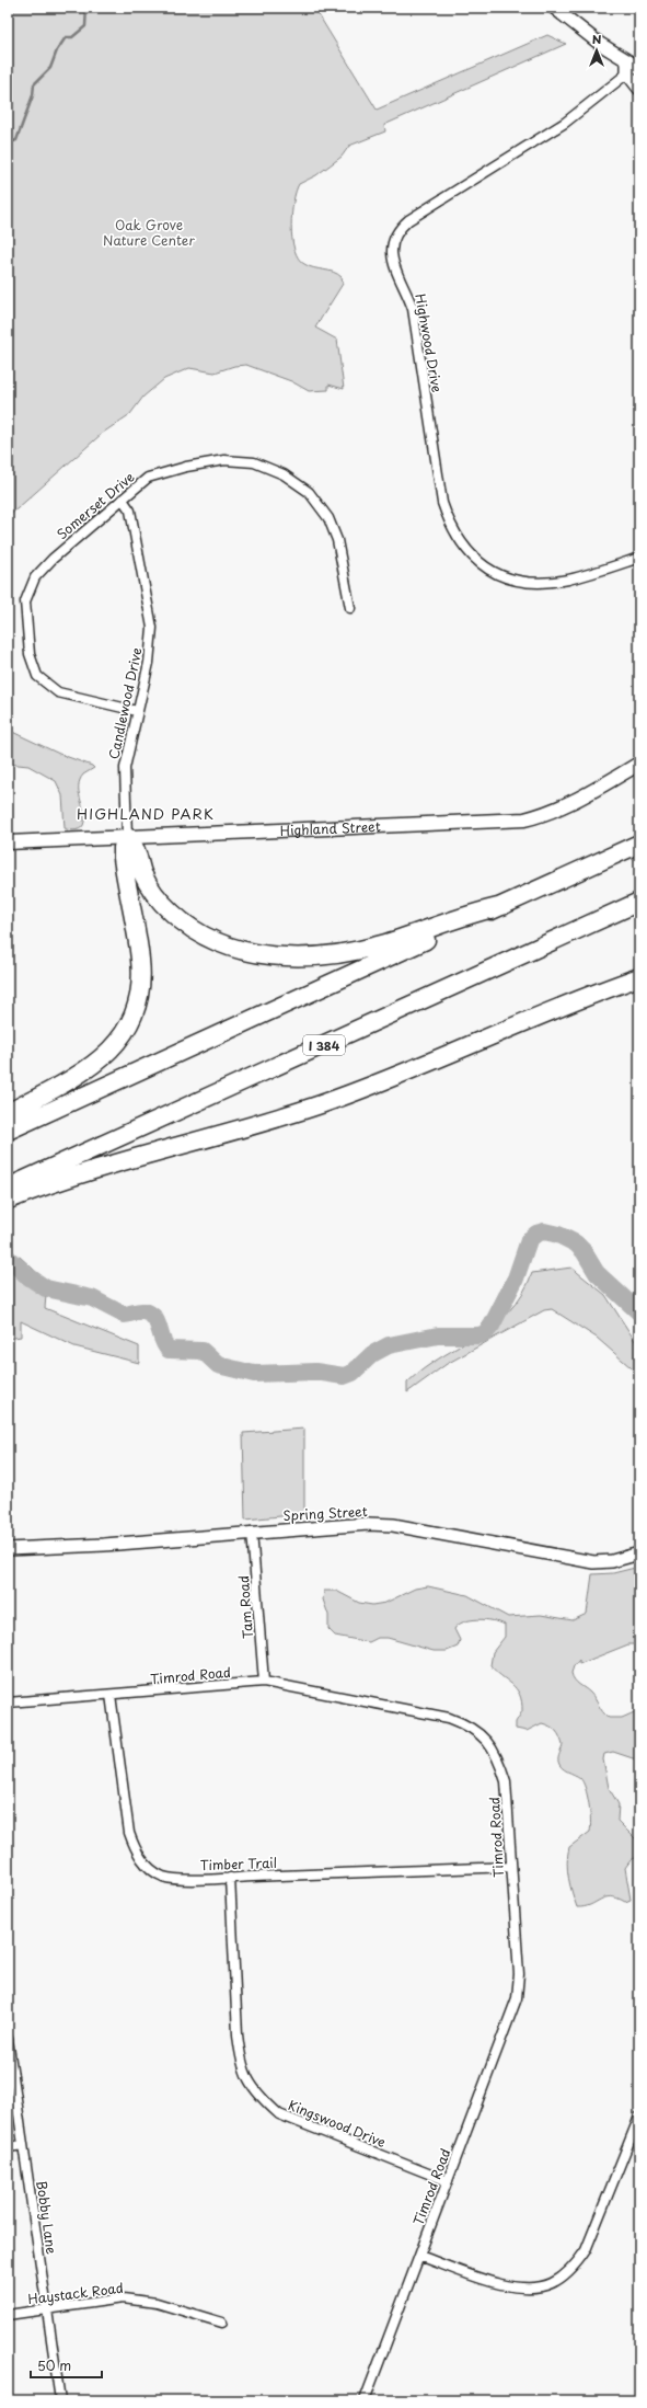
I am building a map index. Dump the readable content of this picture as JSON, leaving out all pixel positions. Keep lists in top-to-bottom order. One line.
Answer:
{"streets":{"highway":["I 384"],"main road":["Highland Street"],"street":["Highwood Drive","Somerset Drive","Candlewood Drive","Spring Street","Tam Road","Timrod Road","Timber Trail","Kingswood Drive","Bobby Lane","Haystack Road"]},"crossings":[["Somerset Drive","Candlewood Drive"],["Candlewood Drive","Highland Street"],["Spring Street","Tam Road"],["Tam Road","Timrod Road"],["Timrod Road","Timber Trail"],["Timrod Road","Kingswood Drive"],["Timber Trail","Kingswood Drive"],["Bobby Lane","Haystack Road"]],"districts":["HIGHLAND PARK"],"parks":["Oak Grove Nature Center"],"scale_bar":"50 m","north":"top"}
